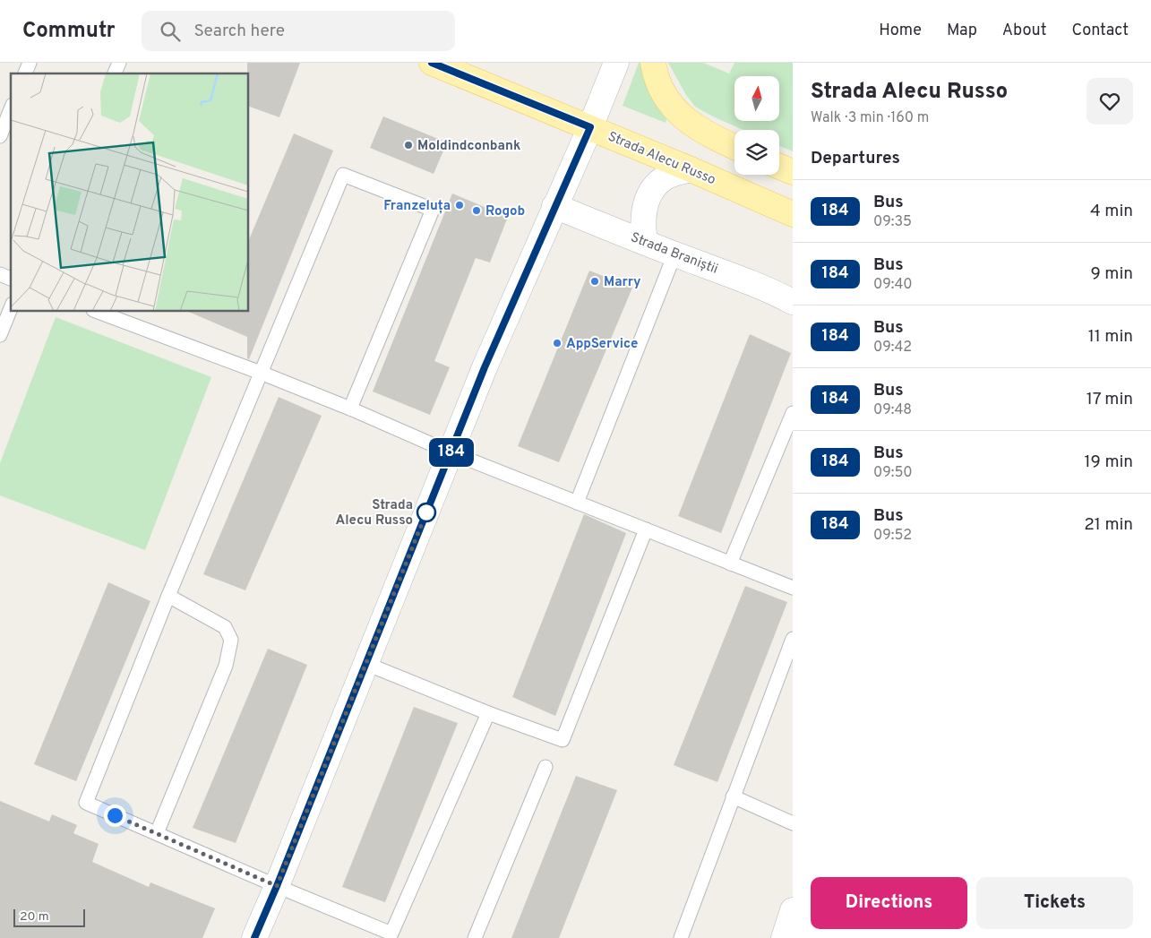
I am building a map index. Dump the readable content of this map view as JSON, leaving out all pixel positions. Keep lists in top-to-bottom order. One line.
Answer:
{"streets":{"main road":["Strada Alecu Russo","Strada Braniștii"]},"places":["Moldindconbank","Franzeluța","Rogob","Marry","AppService","Strada Alecu Russo"],"lines":["bus line 184"],"scale_bar":"20 m","north":"top","page":{"header":"Commutr","search":"Search here","nav":["Home","Map","About","Contact"],"on_map":"184","heading":[["Strada Alecu Russo","Walk · 3 min · 160 m"],"Departures"],"list":[{"mark":"184","name":"Bus","note":"09:35","value":"4 min"},{"mark":"184","name":"Bus","note":"09:40","value":"9 min"},{"mark":"184","name":"Bus","note":"09:42","value":"11 min"},{"mark":"184","name":"Bus","note":"09:48","value":"17 min"},{"mark":"184","name":"Bus","note":"09:50","value":"19 min"},{"mark":"184","name":"Bus","note":"09:52","value":"21 min"}],"buttons":["Directions","Tickets"],"scale":"20 m"}}
